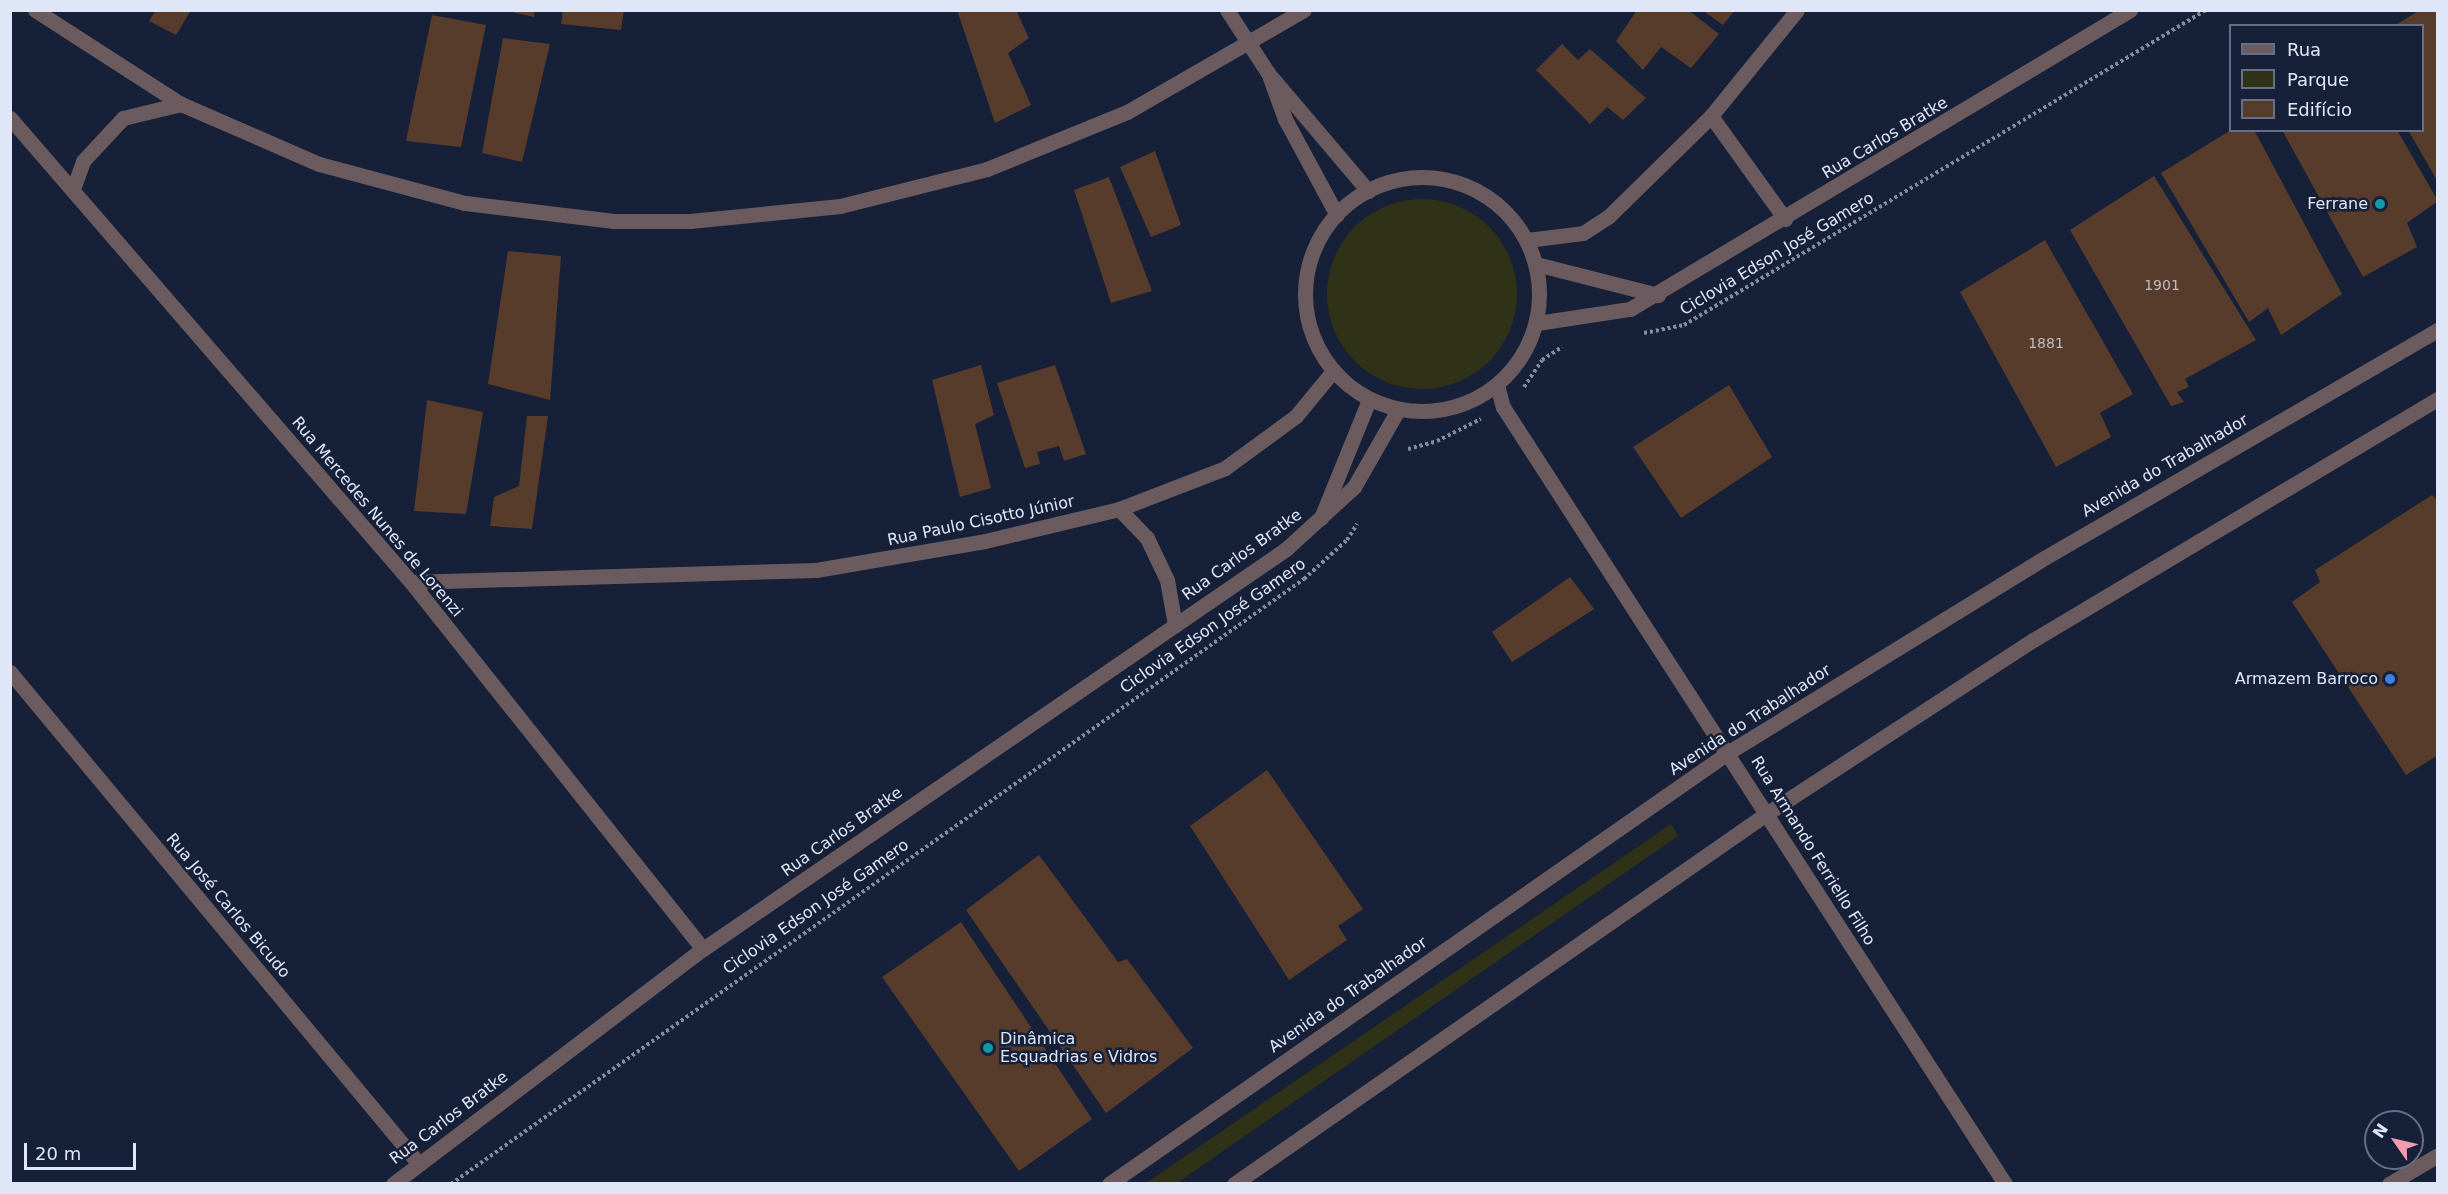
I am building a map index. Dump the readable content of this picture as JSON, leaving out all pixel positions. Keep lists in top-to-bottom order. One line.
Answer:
{"streets":{"street":["Rua Carlos Bratke","Avenida do Trabalhador","Rua Mercedes Nunes de Lorenzi","Rua Paulo Cisotto Júnior","Rua Armando Ferriello Filho","Rua José Carlos Bicudo"],"path":["Ciclovia Edson José Gamero"]},"crossings":[["Rua Carlos Bratke","Rua Mercedes Nunes de Lorenzi"],["Rua Carlos Bratke","Rua José Carlos Bicudo"],["Avenida do Trabalhador","Rua Armando Ferriello Filho"],["Rua Mercedes Nunes de Lorenzi","Rua Paulo Cisotto Júnior"]],"places":["Ferrane","Armazem Barroco","Dinâmica Esquadrias e Vidros"],"house_numbers":["1901","1881"],"legend":["Rua","Parque","Edifício"],"scale_bar":"20 m","north":"top left"}
